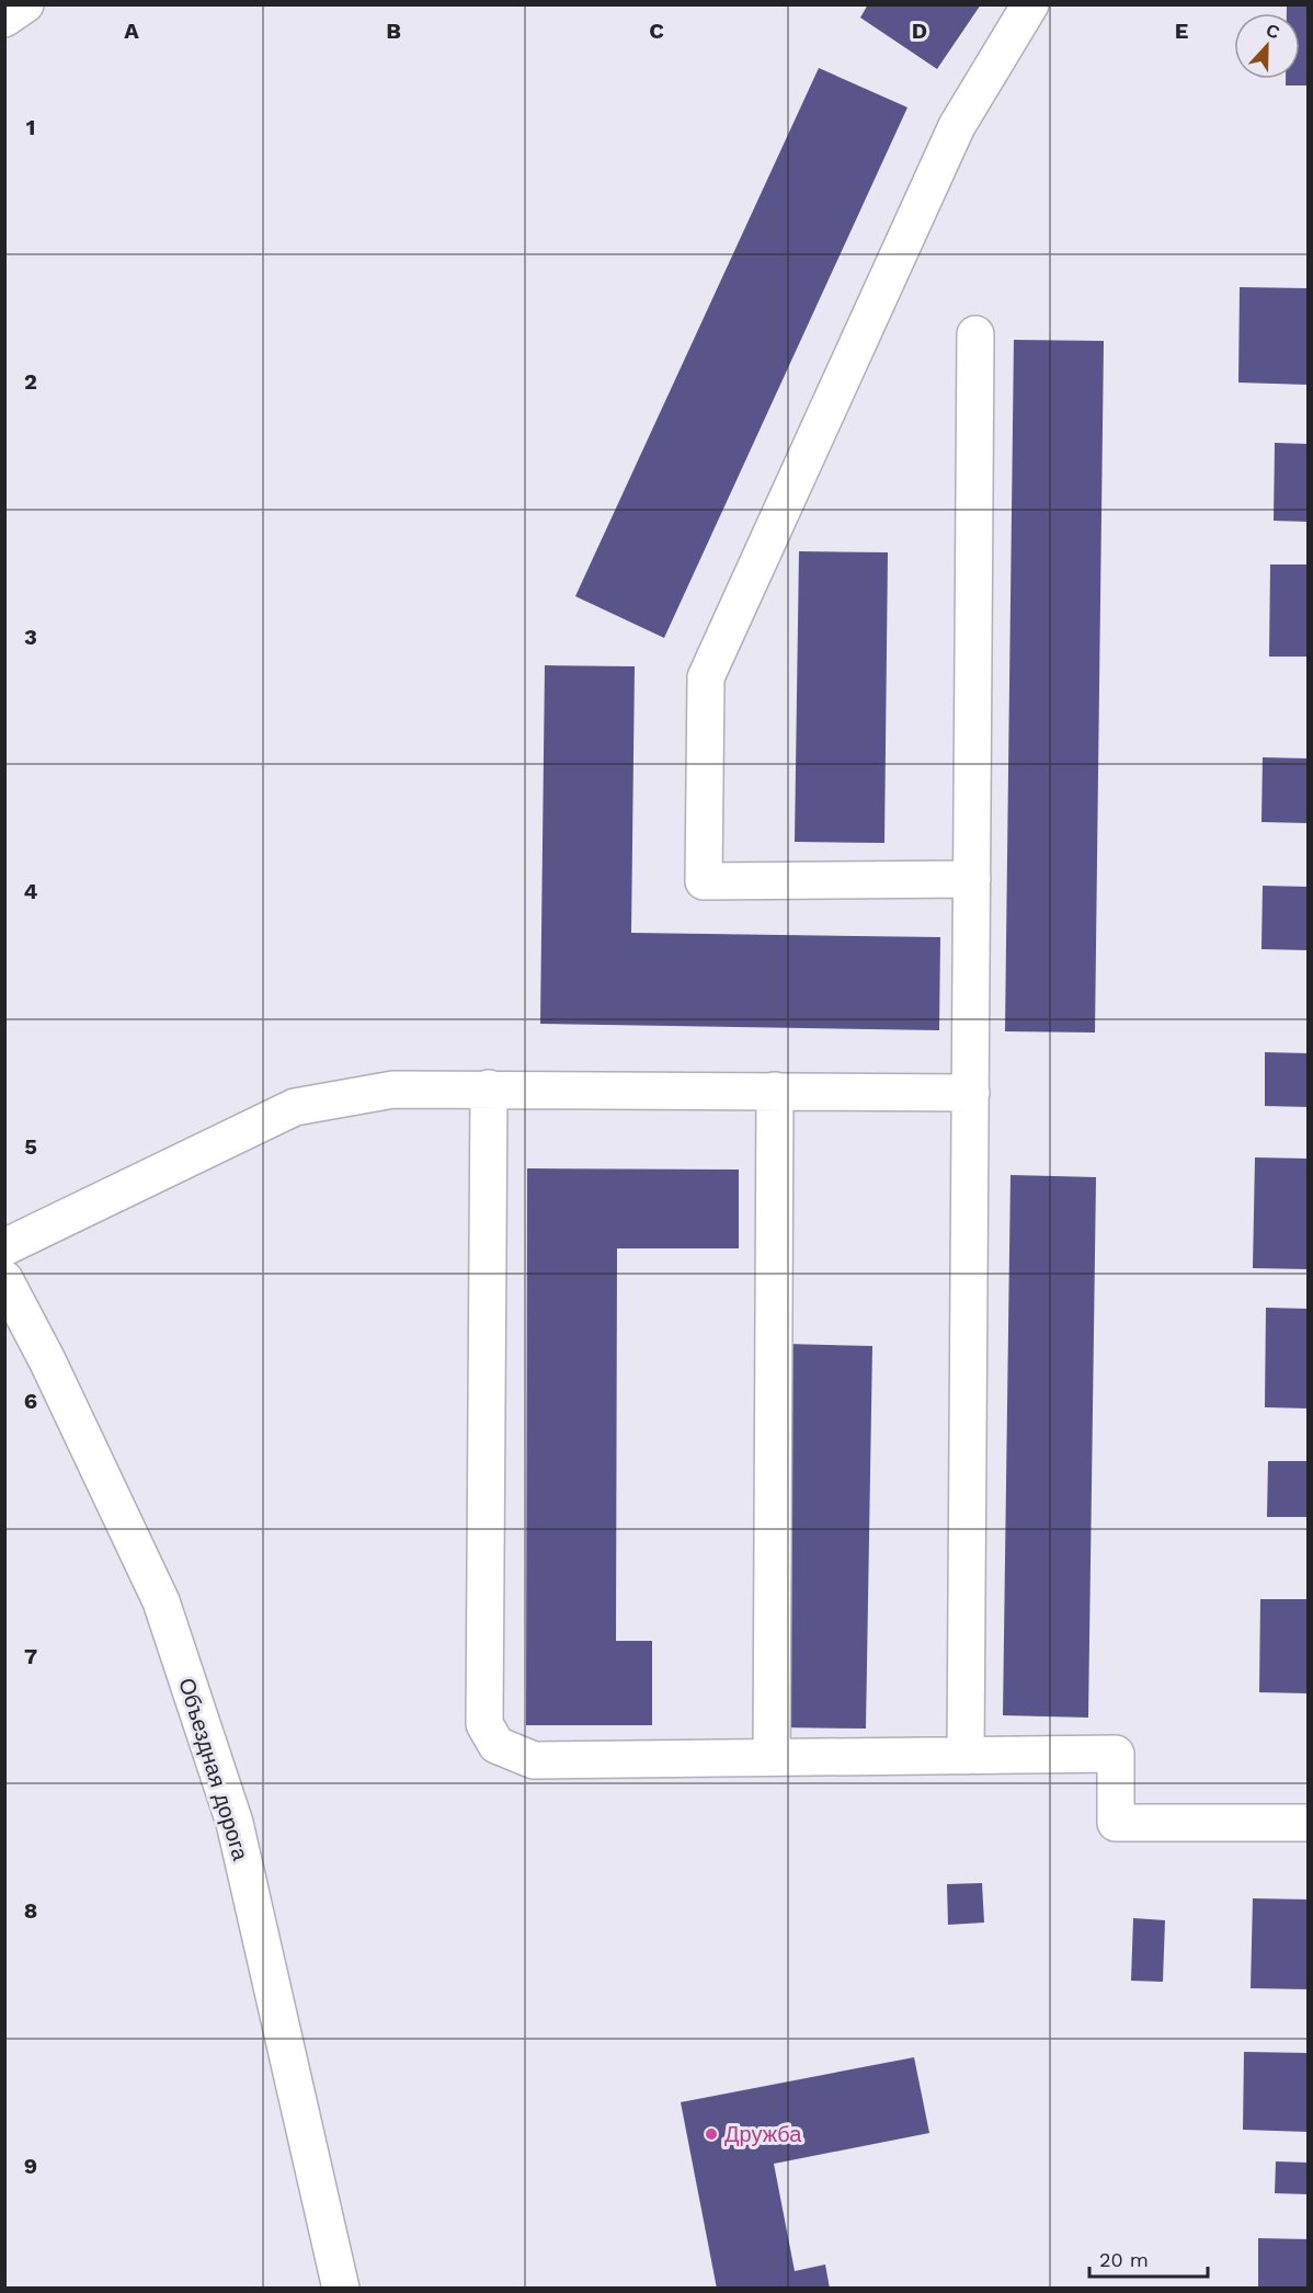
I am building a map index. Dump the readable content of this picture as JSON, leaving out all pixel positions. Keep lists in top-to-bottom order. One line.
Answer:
{"streets":{"main road":["Объездная дорога"]},"places":["Дружба"],"scale_bar":"20 m","north":"top","grid":{"columns":["A","B","C","D","E"],"rows":["1","2","3","4","5","6","7","8","9"]}}
